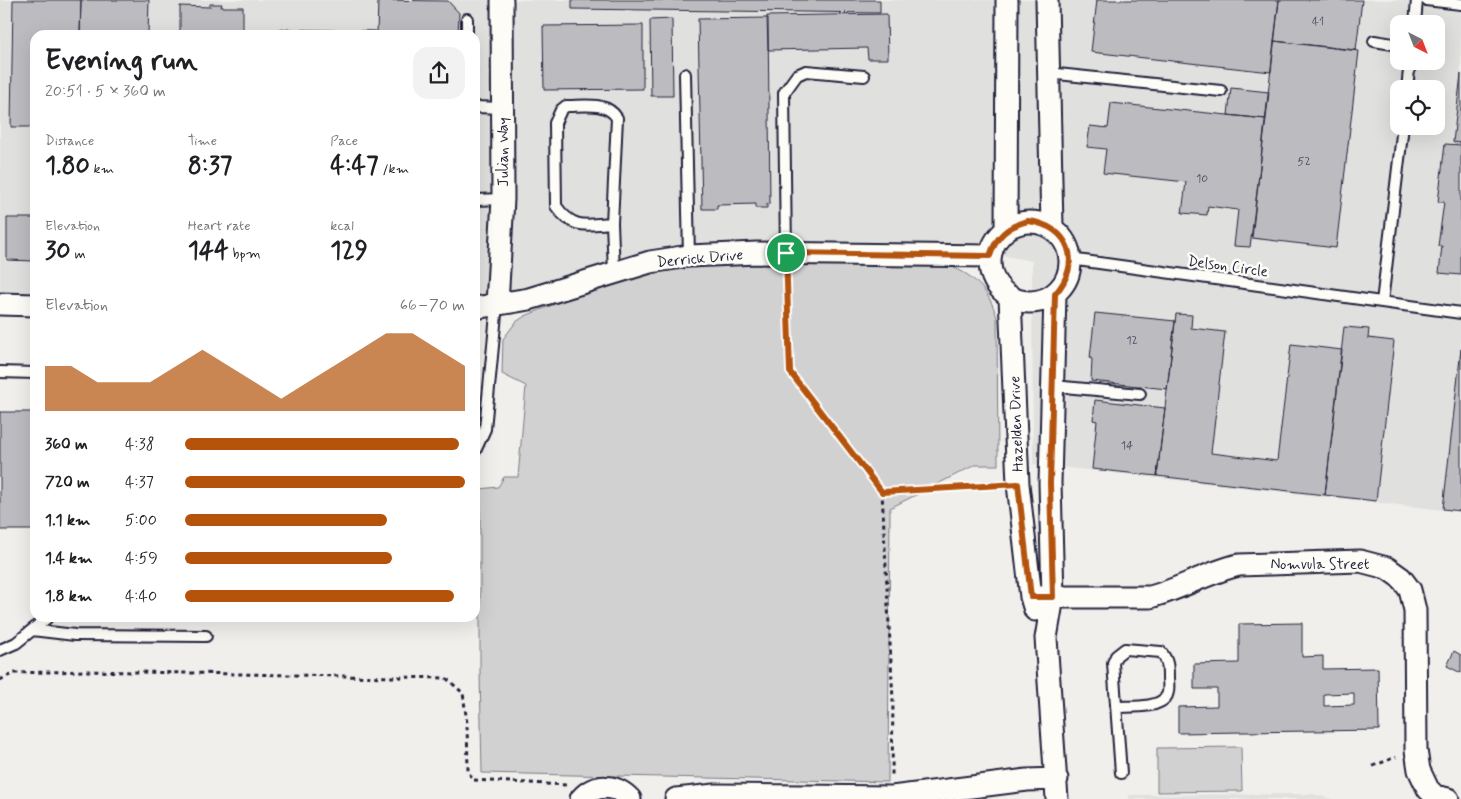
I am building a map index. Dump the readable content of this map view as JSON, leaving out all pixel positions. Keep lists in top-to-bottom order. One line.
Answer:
{"streets":{"street":["Julian Way","Derrick Drive","Hazelden Drive","Nomvula Street"],"lane":["Delson Circle"]},"crossings":[["Julian Way","Derrick Drive"],["Derrick Drive","Delson Circle"],["Derrick Drive","Hazelden Drive"],["Delson Circle","Hazelden Drive"],["Hazelden Drive","Nomvula Street"]],"house_numbers":["41","52","10","12","14"],"north":"bottom right","page":{"heading":["Evening run","20:51 · 5 × 360 m"],"stats":[["Distance","1.80 km"],["Time","8:37"],["Pace","4:47 /km"],["Elevation","30 m"],["Heart rate","144 bpm"],["kcal","129"]],"chart":["Elevation","66–70 m"],"list":[{"name":"360 m","note":"4:38"},{"name":"720 m","note":"4:37"},{"name":"1.1 km","note":"5:00"},{"name":"1.4 km","note":"4:59"},{"name":"1.8 km","note":"4:40"}]}}
